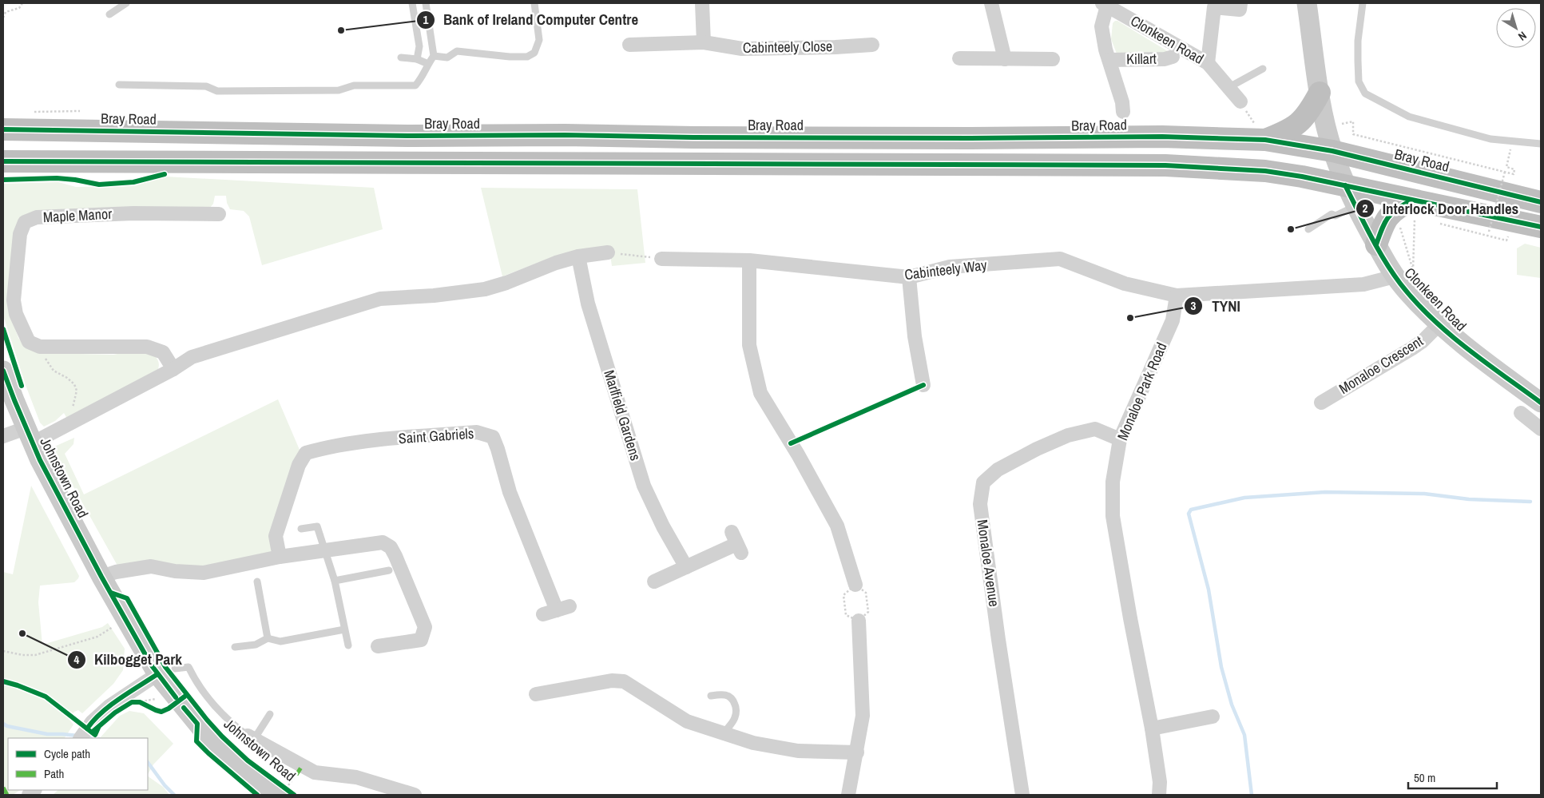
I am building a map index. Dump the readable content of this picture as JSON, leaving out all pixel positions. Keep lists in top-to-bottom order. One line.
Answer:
{"streets":{"highway":["Bray Road"],"street":["Clonkeen Road","Cabinteely Close","Killart","Maple Manor","Cabinteely Way","Monaloe Crescent","Monaloe Park Road","Marlfield Gardens","Saint Gabriels","Johnstown Road","Monaloe Avenue"]},"crossings":[["Clonkeen Road","Killart"],["Clonkeen Road","Bray Road"],["Clonkeen Road","Monaloe Crescent"],["Cabinteely Way","Monaloe Park Road"],["Monaloe Park Road","Monaloe Avenue"]],"places":["Bank of Ireland Computer Centre","Interlock Door Handles","TYNI","Kilbogget Park"],"legend":["Cycle path","Path"],"scale_bar":"50 m","north":"bottom right"}
